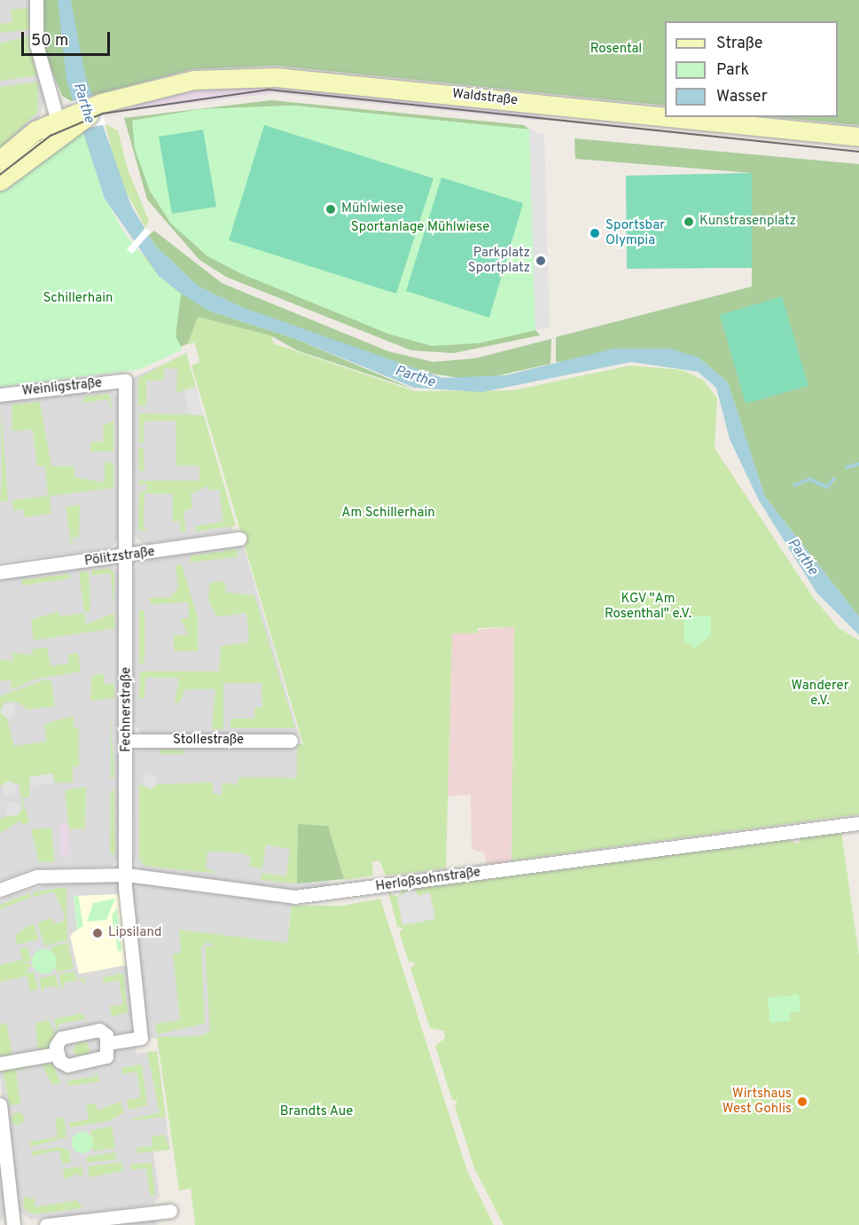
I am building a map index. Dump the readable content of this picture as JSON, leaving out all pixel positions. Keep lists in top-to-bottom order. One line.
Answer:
{"streets":{"main road":["Waldstraße"],"street":["Weinligstraße","Pölitzstraße","Fechnerstraße","Stollestraße","Herloßsohnstraße"]},"crossings":[["Weinligstraße","Fechnerstraße"],["Pölitzstraße","Fechnerstraße"],["Fechnerstraße","Stollestraße"],["Fechnerstraße","Herloßsohnstraße"]],"water":["Parthe"],"parks":["Rosental","Sportanlage Mühlwiese","Schillerhain","Am Schillerhain","KGV \"Am Rosenthal\" e.V.","Wanderer e.V.","Brandts Aue"],"places":["Mühlwiese","Kunstrasenplatz","Sportsbar Olympia","Parkplatz Sportplatz","Lipsiland","Wirtshaus West Gohlis"],"legend":["Straße","Park","Wasser"],"scale_bar":"50 m"}
